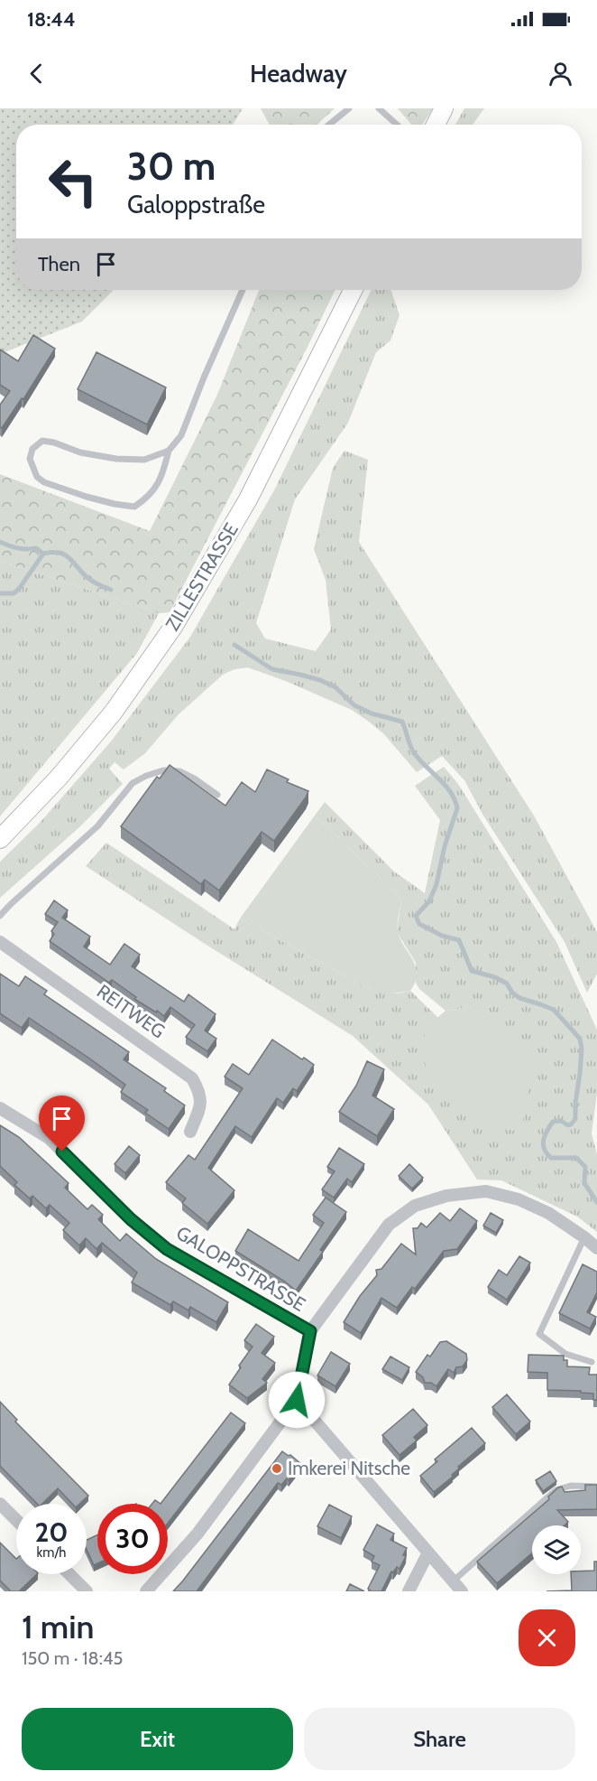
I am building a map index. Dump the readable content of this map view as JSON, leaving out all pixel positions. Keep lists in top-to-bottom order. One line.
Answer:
{"streets":{"main road":["ZILLESTRASSE"],"street":["REITWEG","GALOPPSTRASSE"]},"places":["Imkerei Nitsche"],"page":{"status":"18:44","header":"Headway","turn":["30 m","Galoppstraße"],"then":"Then","speed":"20 km/h","limit":"30","heading":["1 min","150 m · 18:45"],"buttons":["Exit","Share"]}}
